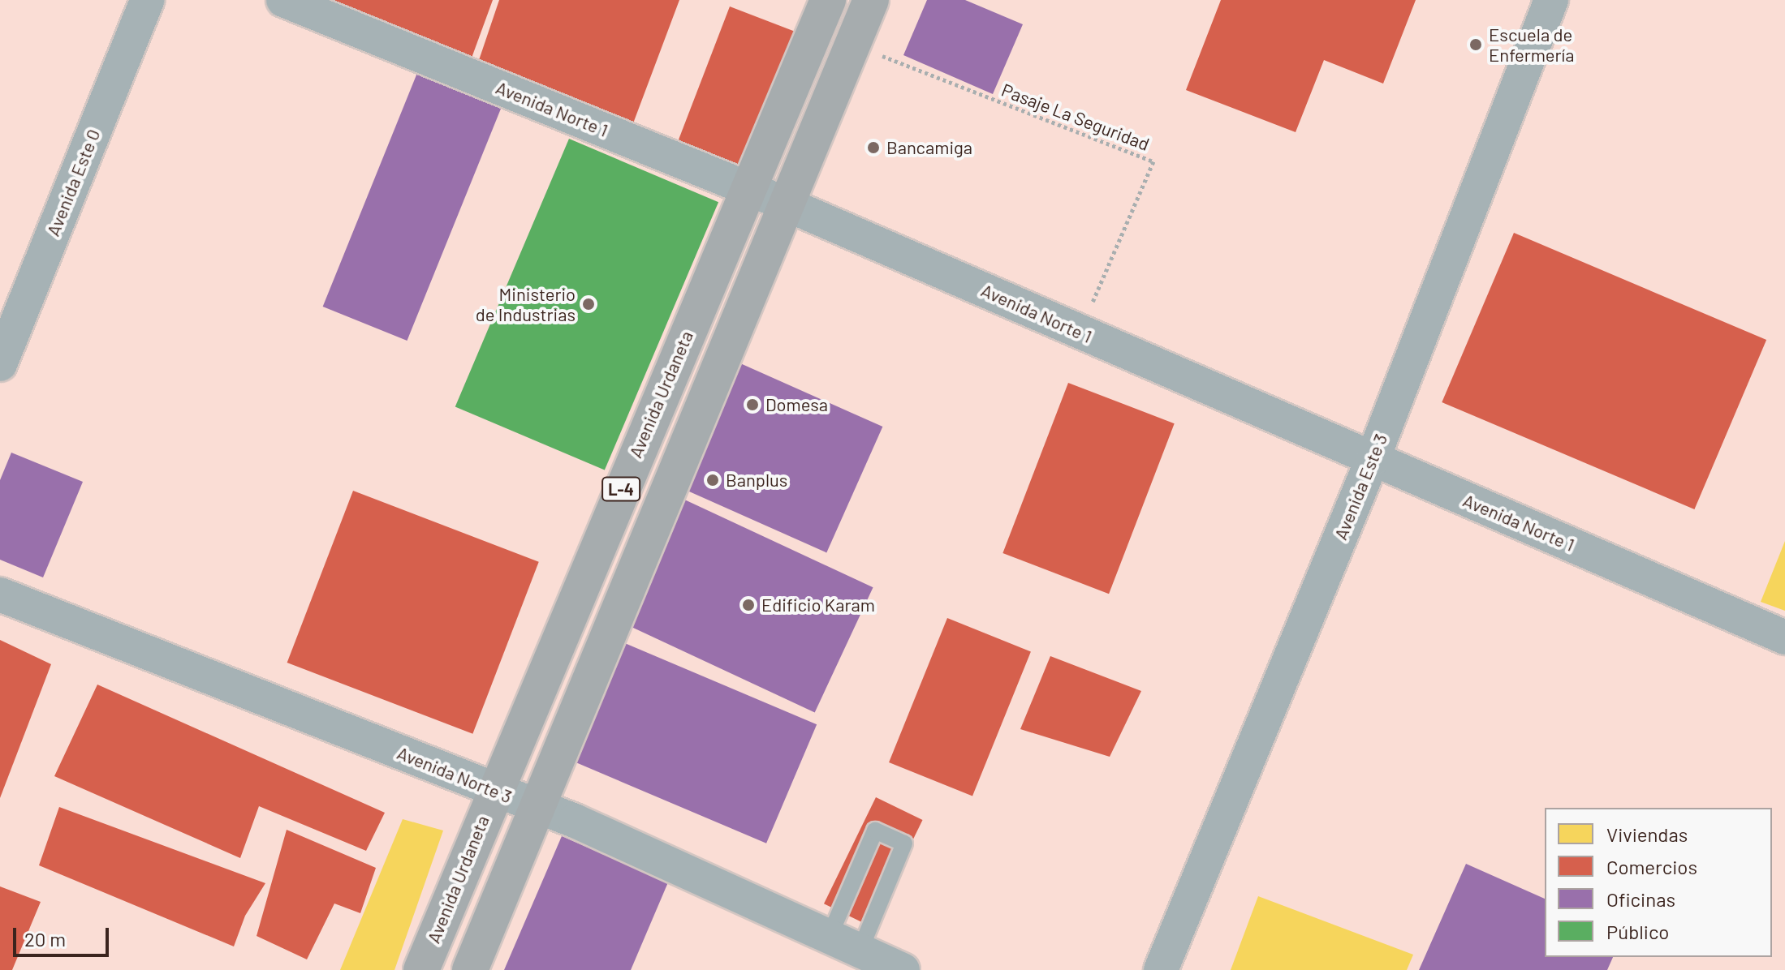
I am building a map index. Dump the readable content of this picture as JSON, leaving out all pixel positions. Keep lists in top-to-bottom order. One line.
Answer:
{"streets":{"main road":["Avenida Urdaneta","L-4"],"street":["Avenida Norte 1","Avenida Este 0","Avenida Este 3","Avenida Norte 3"],"path":["Pasaje La Seguridad"]},"crossings":[["Avenida Norte 1","Pasaje La Seguridad"],["Avenida Norte 1","Avenida Urdaneta"],["Avenida Norte 1","Avenida Este 3"],["Avenida Norte 1","L-4"],["Pasaje La Seguridad","L-4"],["Avenida Urdaneta","Avenida Norte 3"],["L-4","Avenida Norte 3"]],"places":["Escuela de Enfermería","Bancamiga","Ministerio de Industrias","Domesa","Banplus","Edificio Karam"],"legend":["Viviendas","Comercios","Oficinas","Público"],"scale_bar":"20 m"}
